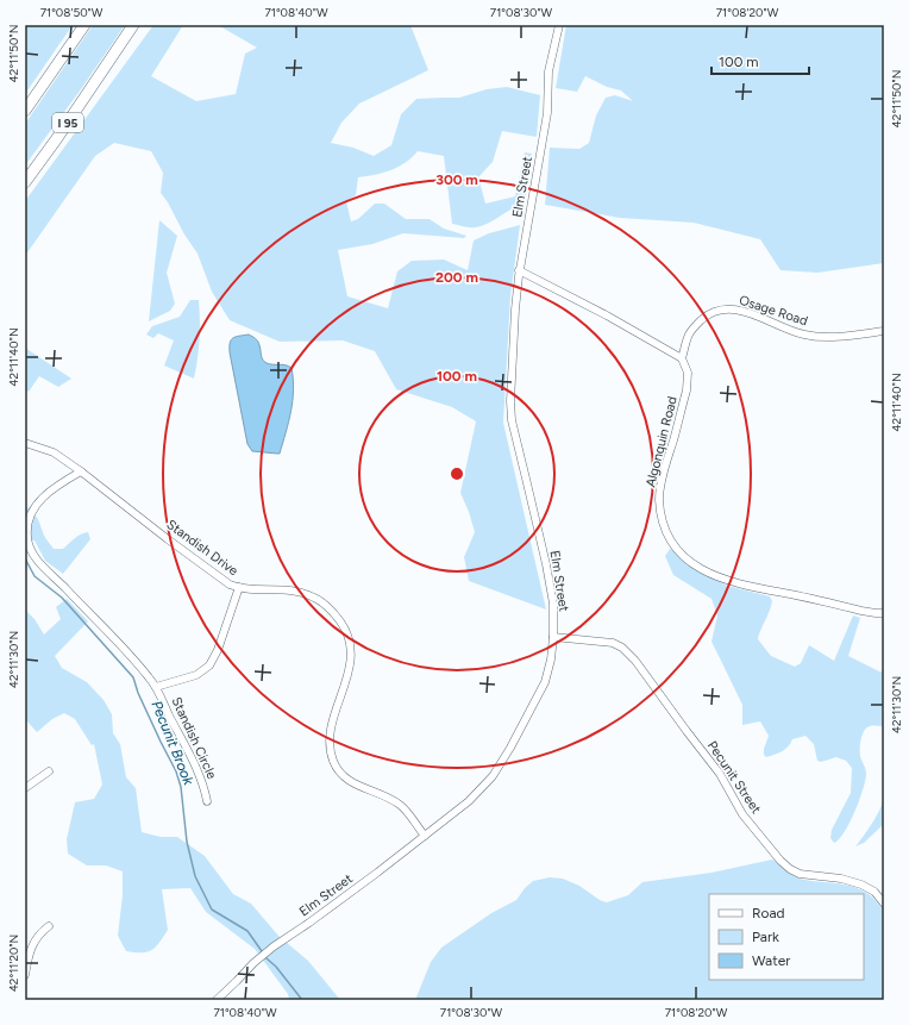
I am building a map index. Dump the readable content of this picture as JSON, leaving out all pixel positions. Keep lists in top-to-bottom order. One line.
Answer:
{"streets":{"highway":["I 95"],"street":["Elm Street","Osage Road","Algonquin Road","Standish Drive","Standish Circle","Pecunit Street"]},"crossings":[["Elm Street","Standish Drive"],["Elm Street","Pecunit Street"],["Osage Road","Algonquin Road"]],"water":["Pecunit Brook"],"legend":["Road","Park","Water"],"scale_bar":"100 m","coordinates":["71°08'50\"W","71°08'40\"W","71°08'30\"W","71°08'20\"W","42°11'50\"N","42°11'40\"N","42°11'30\"N","42°11'20\"N"],"rings":["300 m","200 m","100 m"]}
